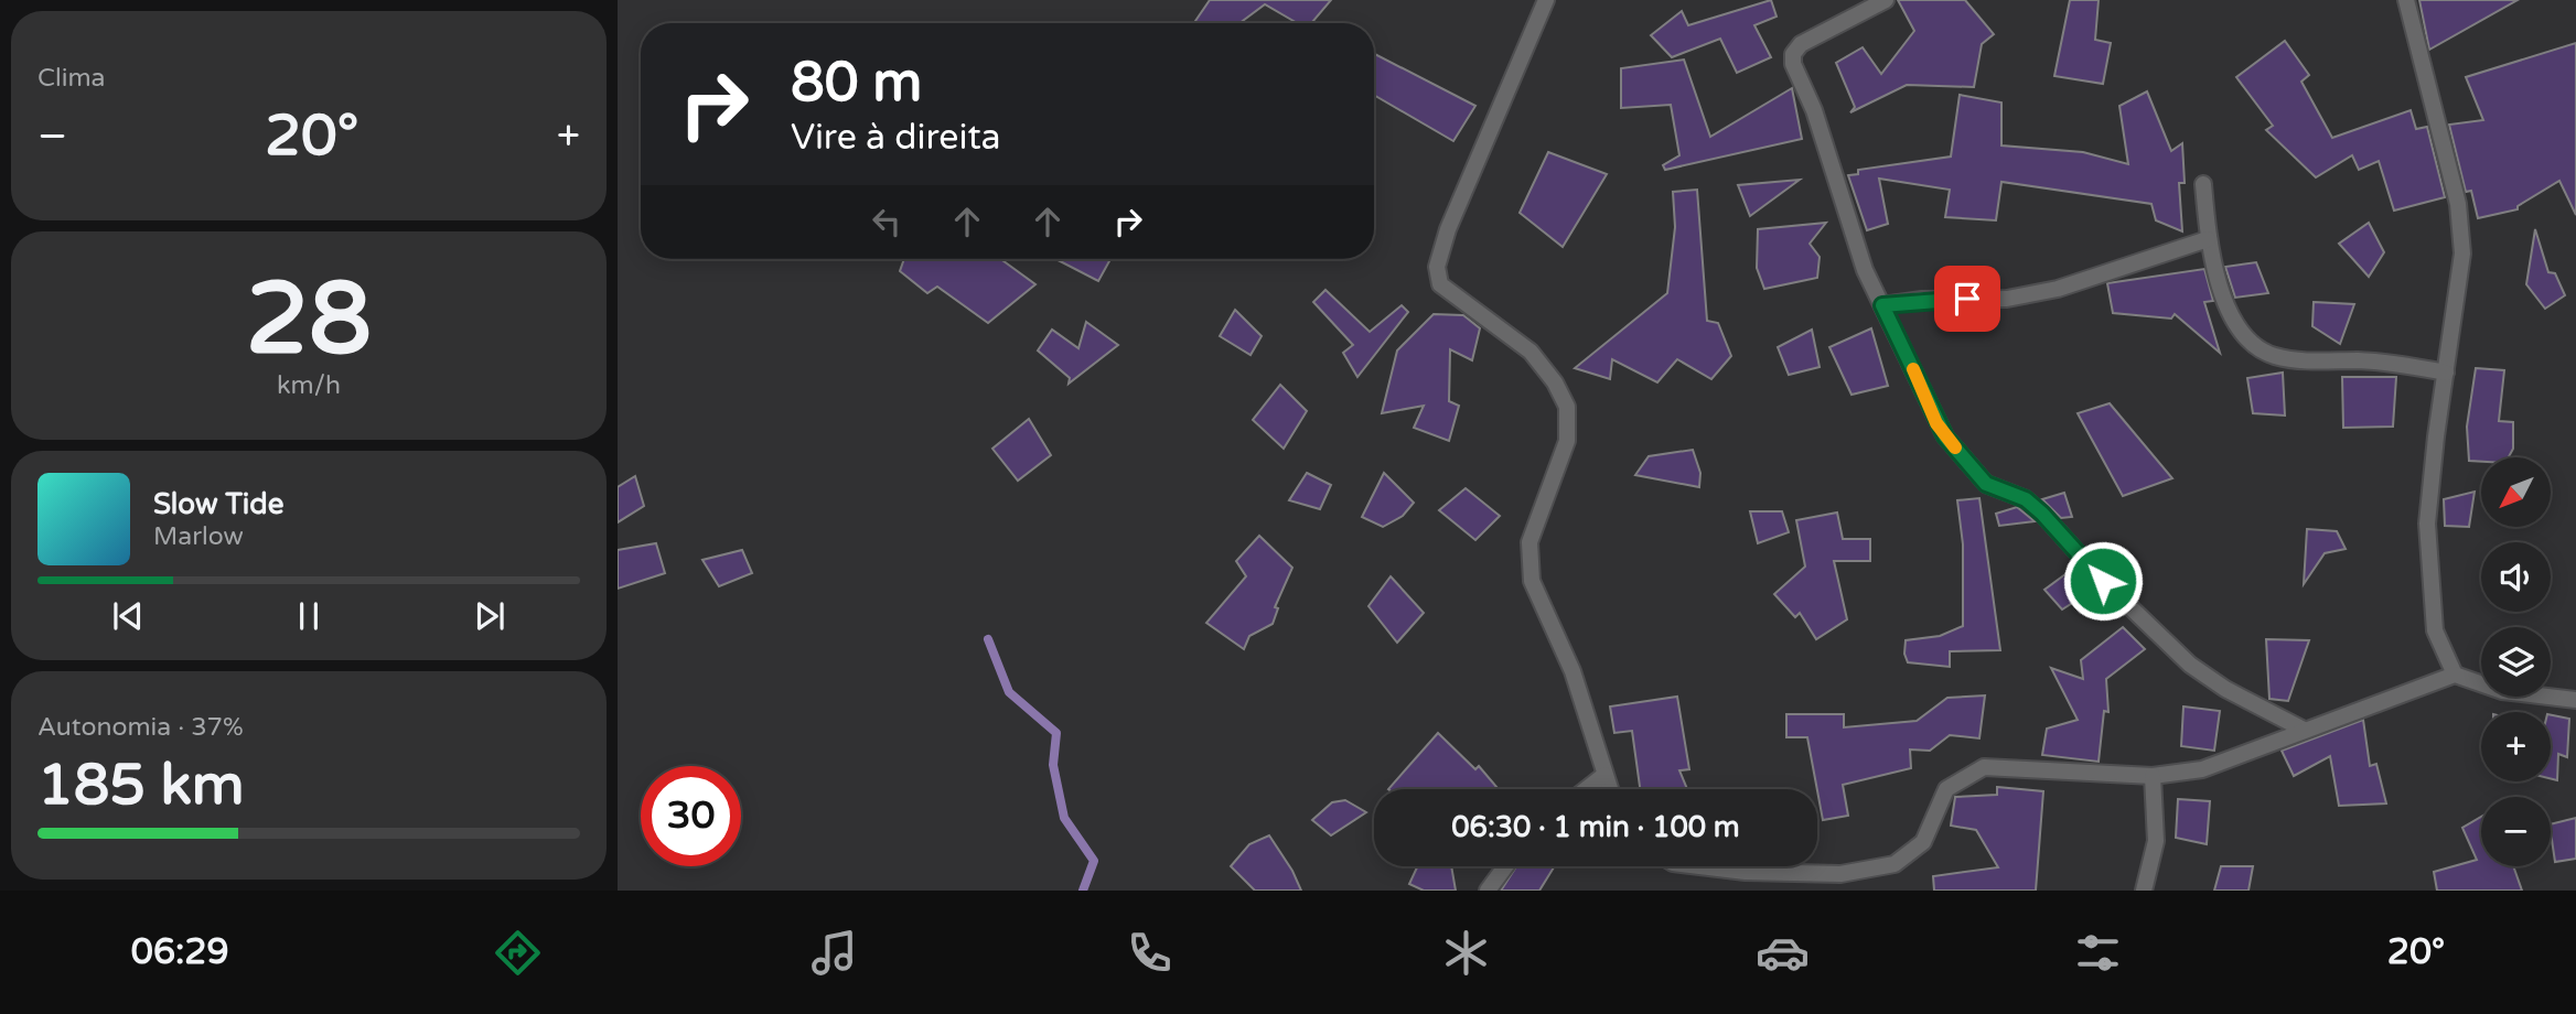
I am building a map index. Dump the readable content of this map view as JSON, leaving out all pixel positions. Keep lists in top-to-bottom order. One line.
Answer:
{"north":"bottom left","page":{"tile":["Clima",["28","km/h"],["Autonomia · 37%","185 km"]],"turn":["80 m","Vire à direita"],"heat":["−","20°","+"],"map_buttons":["+","−"],"song":["Slow Tide","Marlow"],"limit":"30","trip":"06:30 · 1 min · 100 m","tabs":["06:29","20°"]}}
